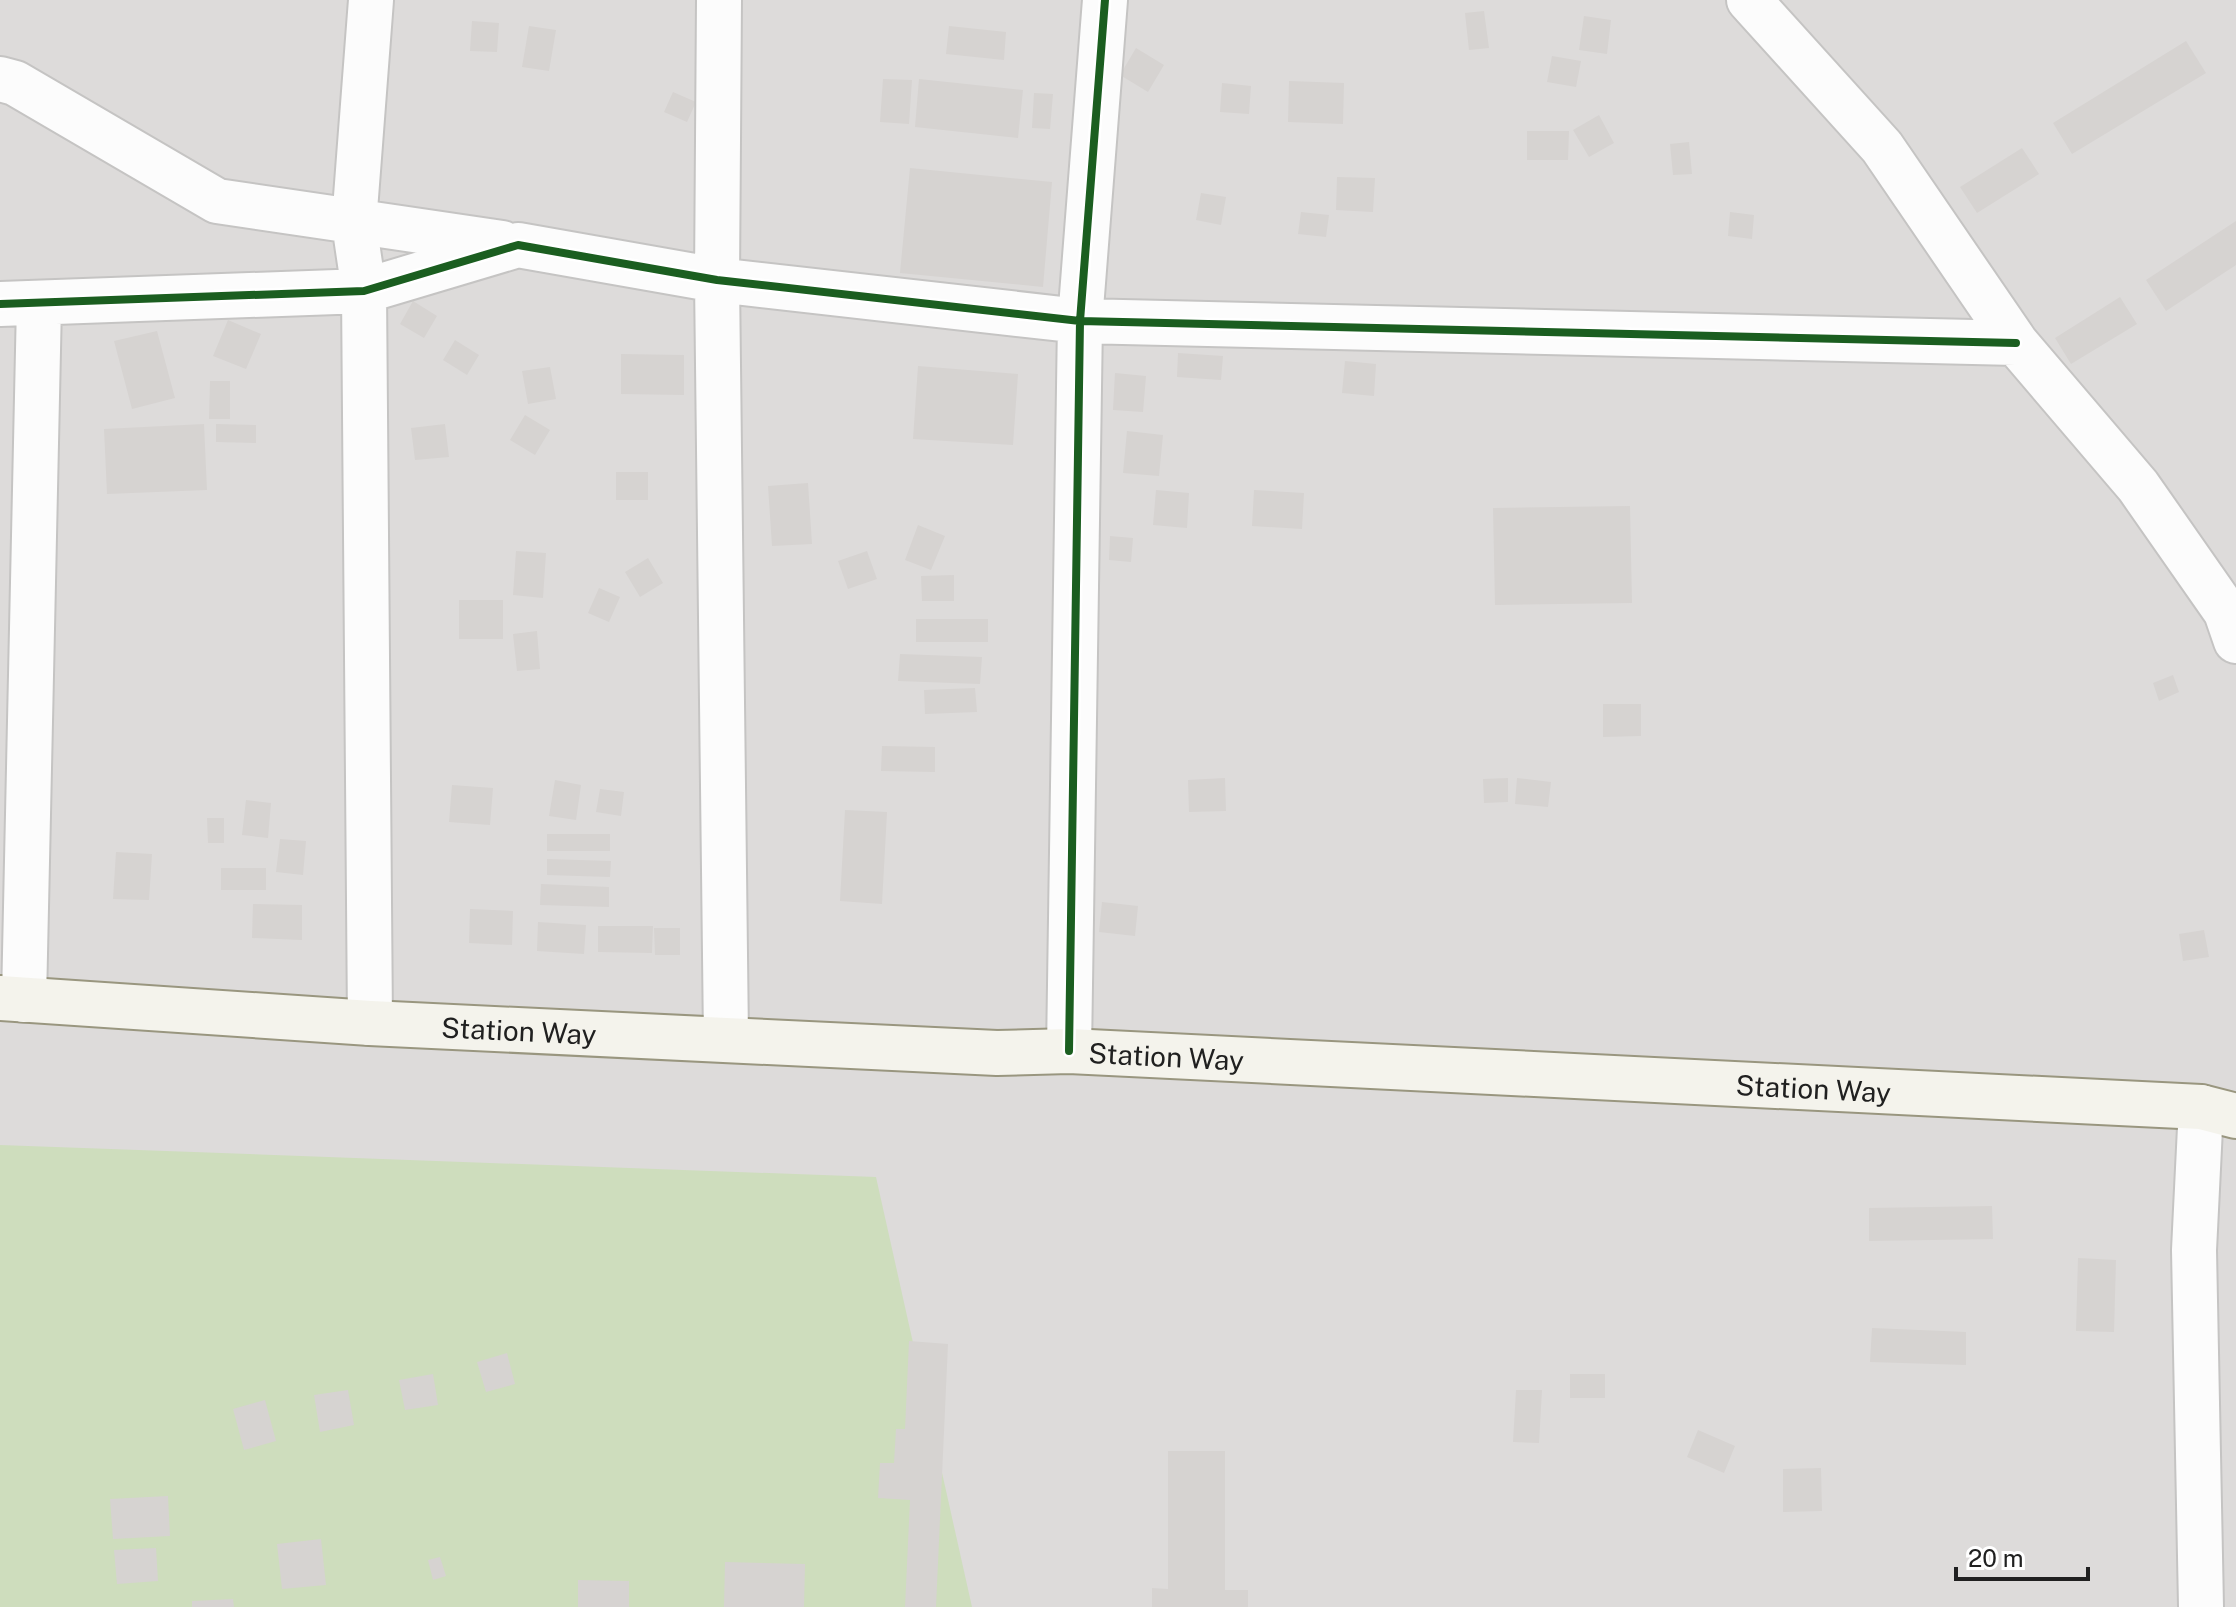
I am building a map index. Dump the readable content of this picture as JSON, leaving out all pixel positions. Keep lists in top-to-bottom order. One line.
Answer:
{"streets":{"main road":["Station Way"]},"scale_bar":"20 m"}
